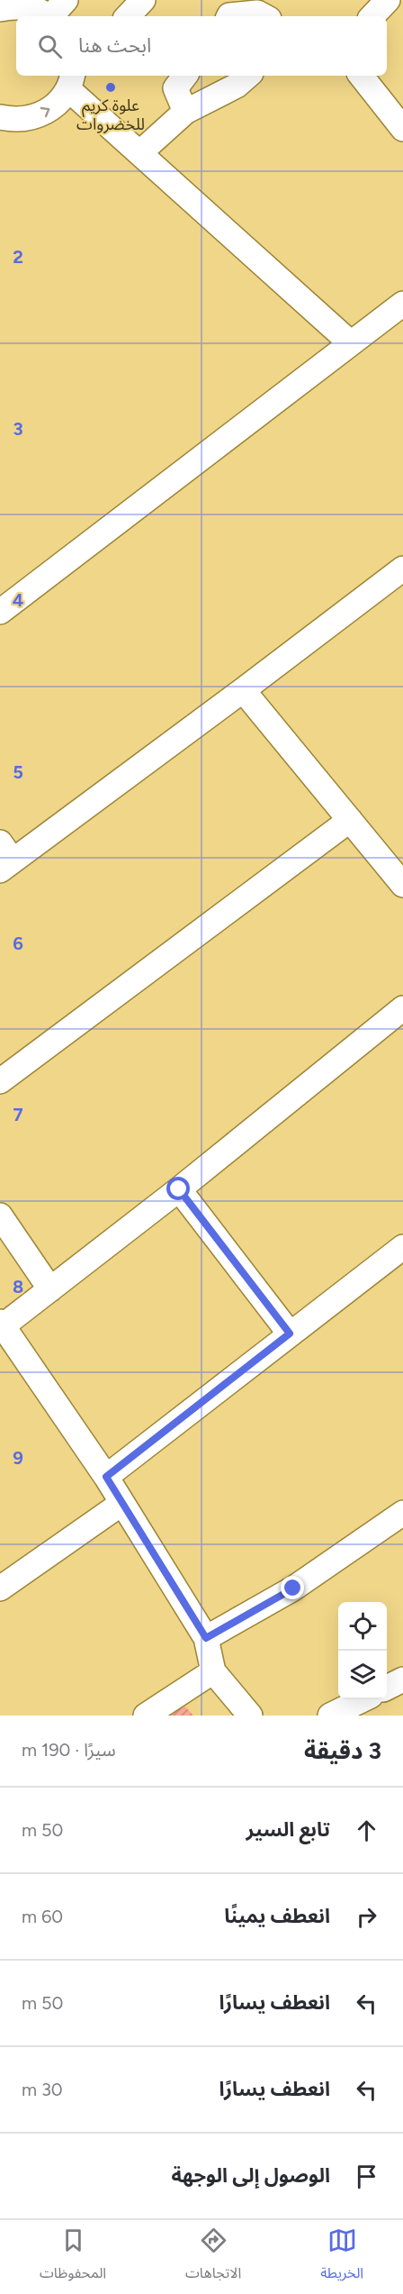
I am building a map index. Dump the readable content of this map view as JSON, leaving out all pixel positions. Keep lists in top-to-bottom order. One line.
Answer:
{"places":["علوة كريم للخضروات"],"page":{"search":"ابحث هنا","heading":["3 دقيقة","سيرًا · 190 m"],"list":[["تابع السير","50 m"],["انعطف يمينًا","60 m"],["انعطف يسارًا","50 m"],["انعطف يسارًا","30 m"],"الوصول إلى الوجهة"],"nav":["الخريطة","الاتجاهات","المحفوظات"]},"grid":{"rows":["2","3","4","5","6","7","8","9"]}}
